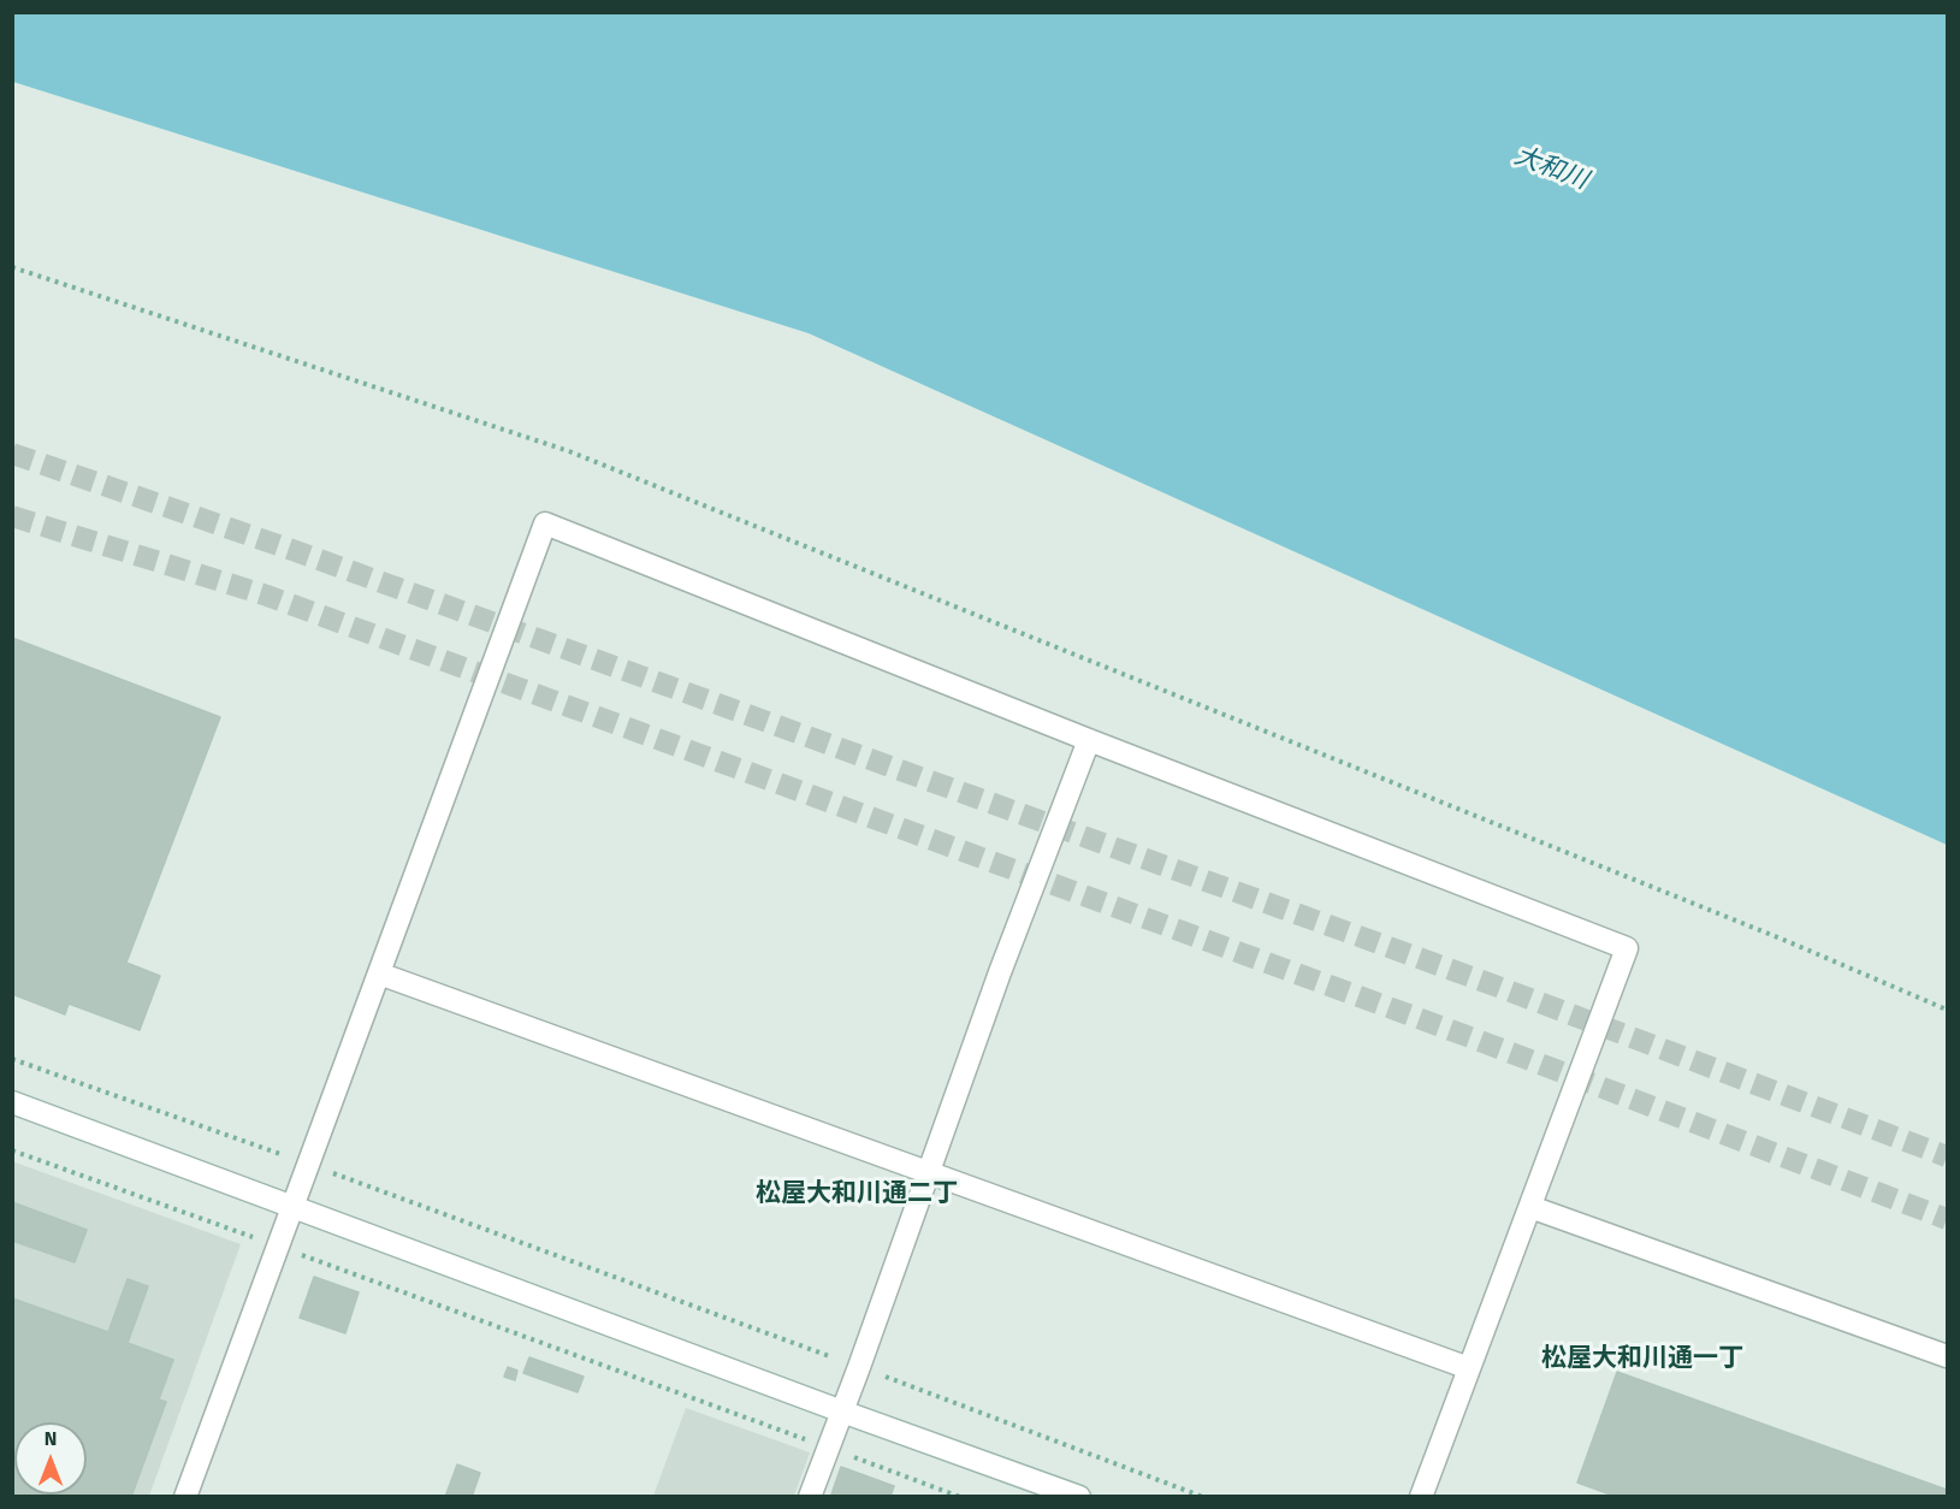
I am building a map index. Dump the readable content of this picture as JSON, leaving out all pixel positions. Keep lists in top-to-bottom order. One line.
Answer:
{"districts":["松屋大和川通二丁","松屋大和川通一丁"],"water":["大和川"],"north":"top"}
